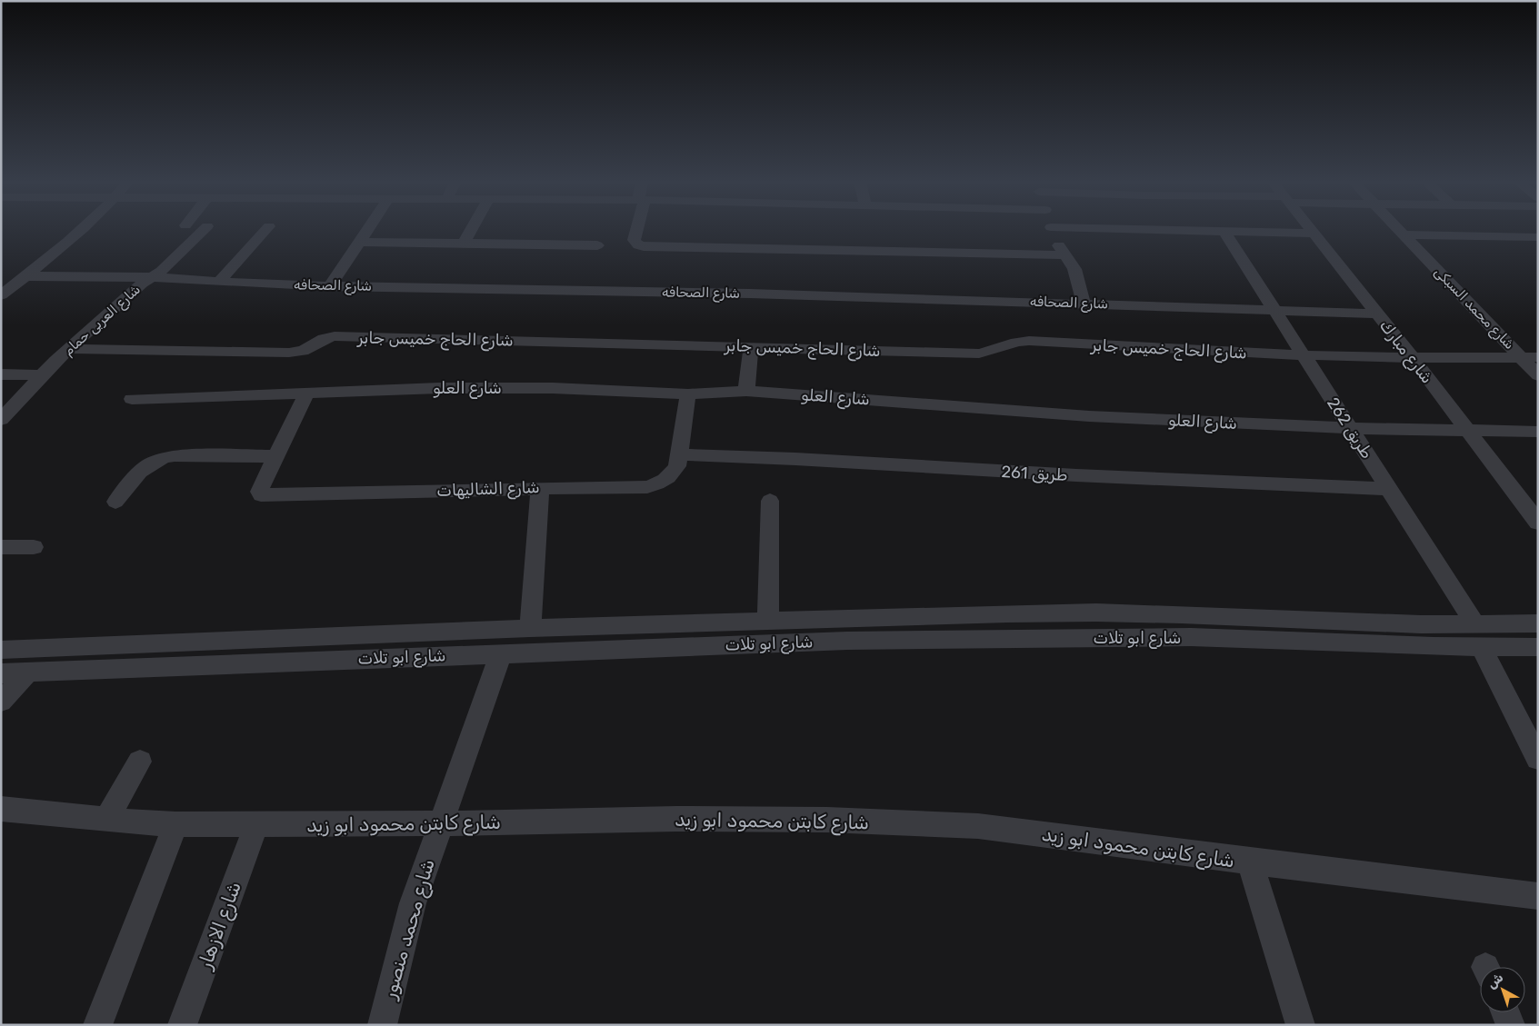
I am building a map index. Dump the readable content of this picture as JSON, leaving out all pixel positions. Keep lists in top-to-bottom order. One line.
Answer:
{"streets":{"street":["شارع الصحافه","شارع محمد السبكى","شارع العربى حمام","شارع الحاج خميس جابر","شارع مبارك","شارع العلو","طريق 262","طريق 261","شارع الشاليهات","شارع ابو تلات","شارع كابتن محمود ابو زيد","شارع الازهار","شارع محمد منصور"]},"crossings":[["شارع الصحافه","شارع العربى حمام"],["شارع الصحافه","شارع مبارك"],["شارع الصحافه","طريق 262"],["شارع محمد السبكى","شارع الحاج خميس جابر"],["شارع العربى حمام","شارع الحاج خميس جابر"],["شارع الحاج خميس جابر","شارع مبارك"],["شارع الحاج خميس جابر","طريق 262"],["شارع مبارك","شارع العلو"],["شارع العلو","طريق 262"],["شارع العلو","شارع الشاليهات"],["طريق 262","طريق 261"],["طريق 262","شارع ابو تلات"],["طريق 261","شارع الشاليهات"],["شارع ابو تلات","شارع محمد منصور"],["شارع كابتن محمود ابو زيد","شارع الازهار"],["شارع كابتن محمود ابو زيد","شارع محمد منصور"]],"north":"top left"}
